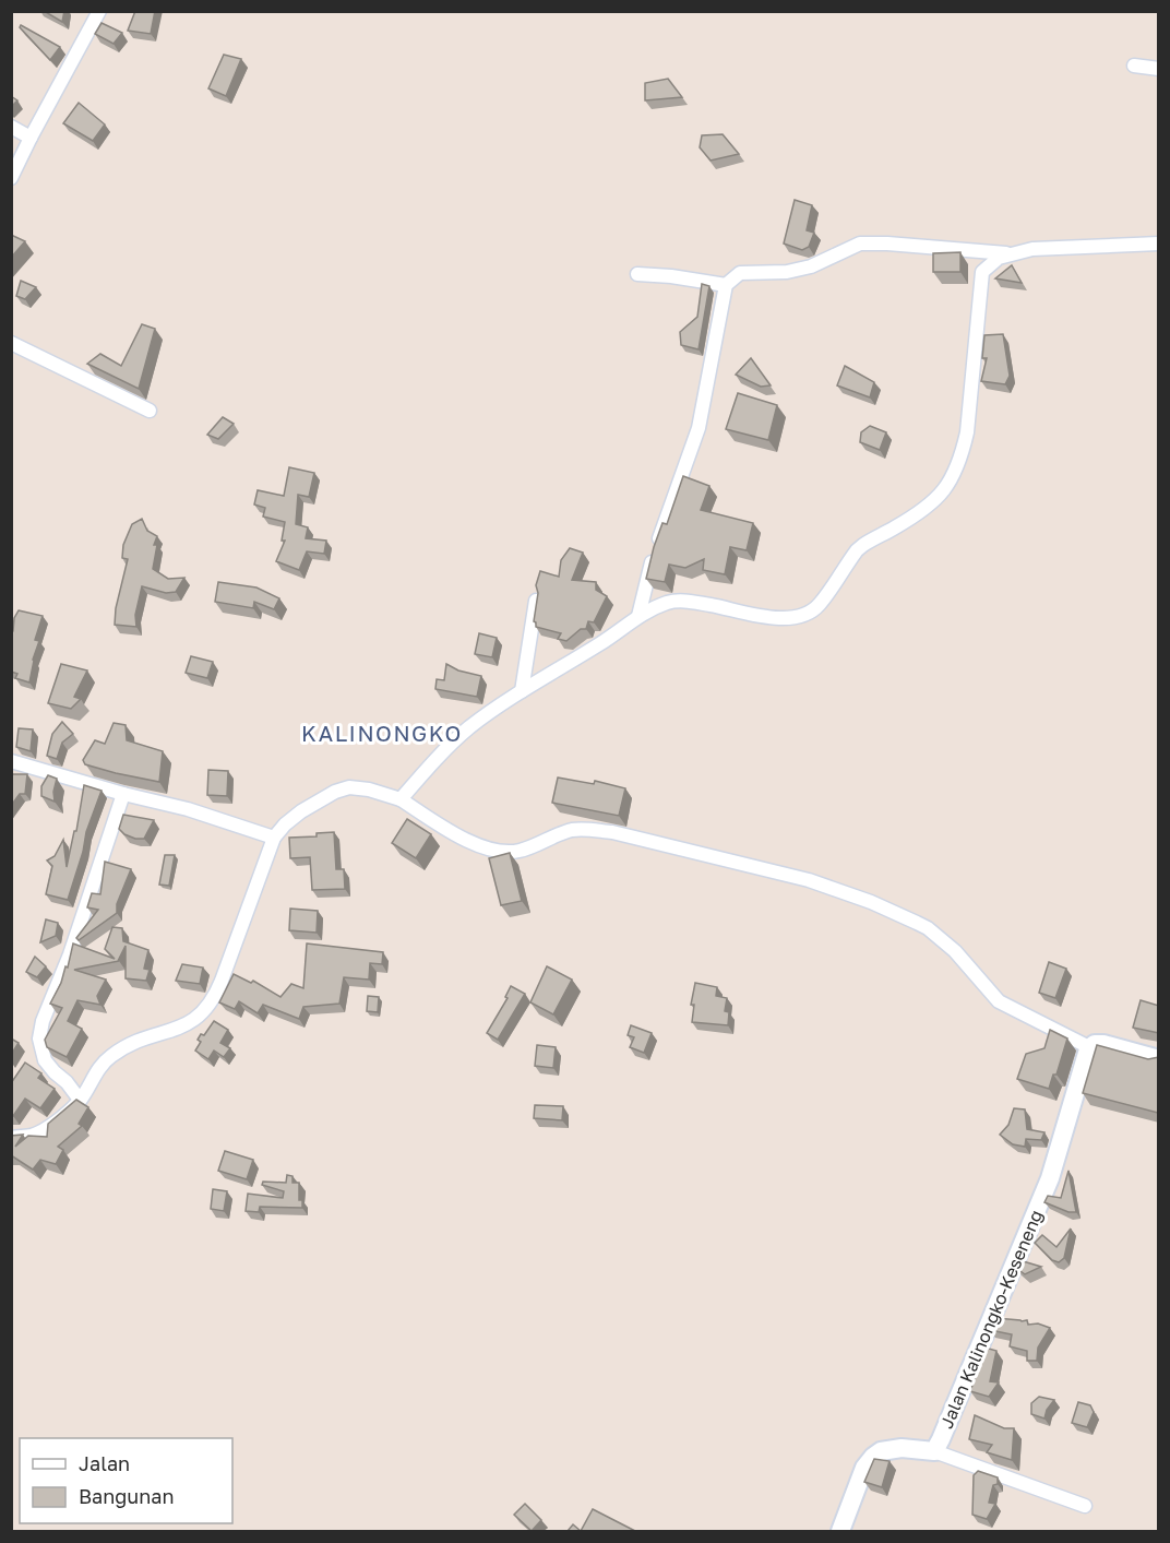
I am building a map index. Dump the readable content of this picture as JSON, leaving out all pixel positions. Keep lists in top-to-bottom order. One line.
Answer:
{"streets":{"street":["Jalan Kalinongko-Keseneng"]},"districts":["KALINONGKO"],"legend":["Jalan","Bangunan"]}
